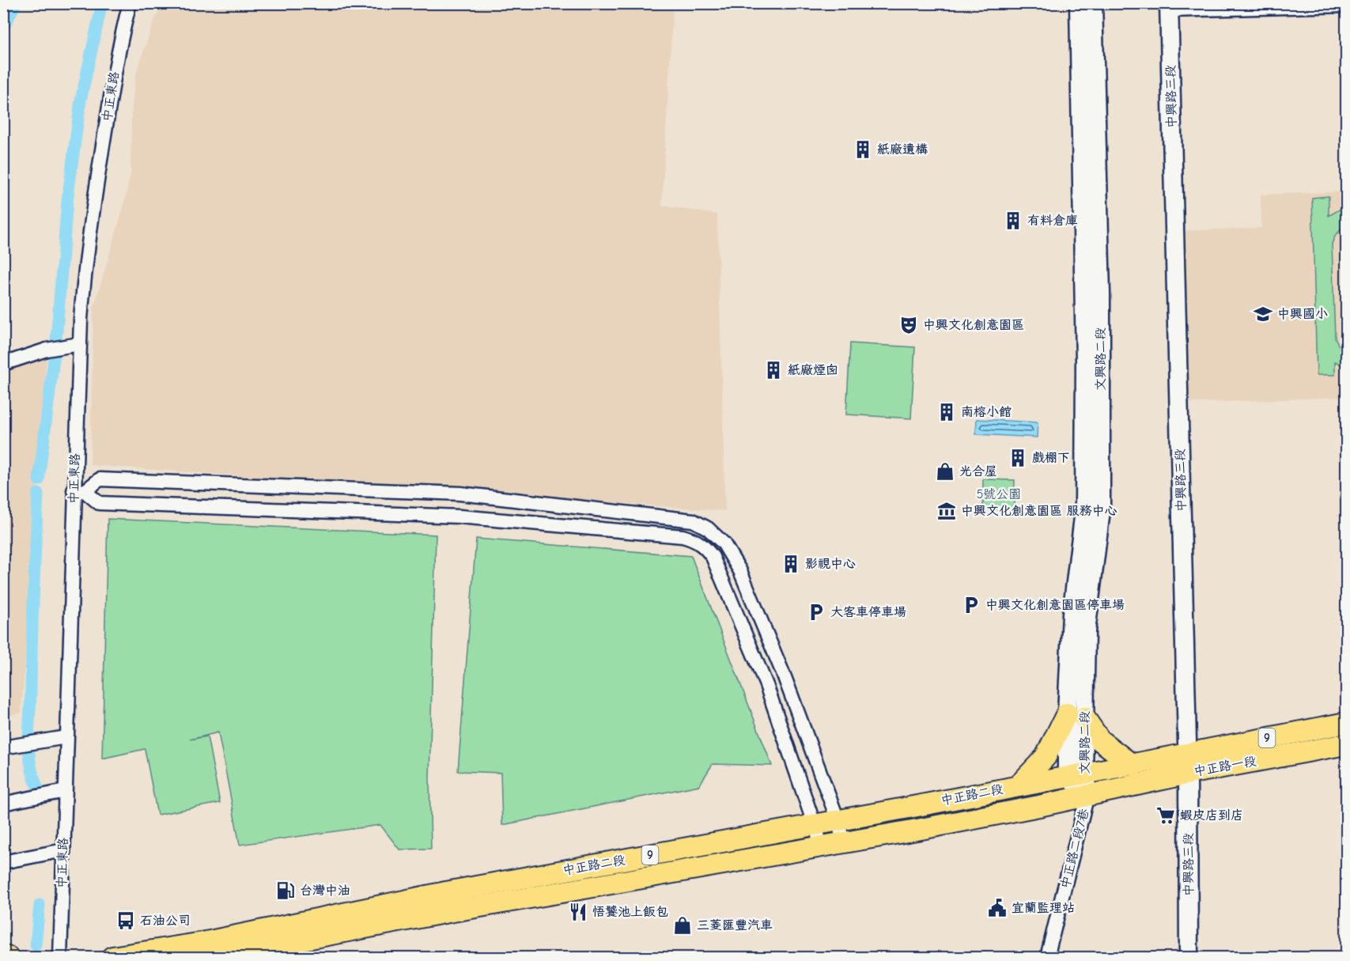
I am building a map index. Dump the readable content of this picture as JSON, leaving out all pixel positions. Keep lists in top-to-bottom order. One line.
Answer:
{"streets":{"main road":["9","中正路一段","中正路二段"],"street":["中正東路","中興路三段","文興路二段","中正路二段7巷"]},"crossings":[["中興路三段","中正路一段"],["中興路三段","中正路二段"],["文興路二段","中正路二段"],["文興路二段","中正路二段7巷"],["中正路一段","中正路二段"],["中正路二段","中正路二段7巷"]],"parks":["5號公園"],"places":{"building":["紙廠遺構","有料倉庫","紙廠煙囪","南榕小館","戲棚下","影視中心"],"school or university":["中興國小"],"theatre":["中興文化創意園區"],"shop":["光合屋","三菱匯豐汽車"],"museum":["中興文化創意園區 服務中心"],"parking":["中興文化創意園區停車場","大客車停車場"],"supermarket":["蝦皮店到店"],"fuel station":["台灣中油"],"public building":["宜蘭監理站"],"restaurant":["悟饕池上飯包"],"bus stop":["石油公司"]}}
